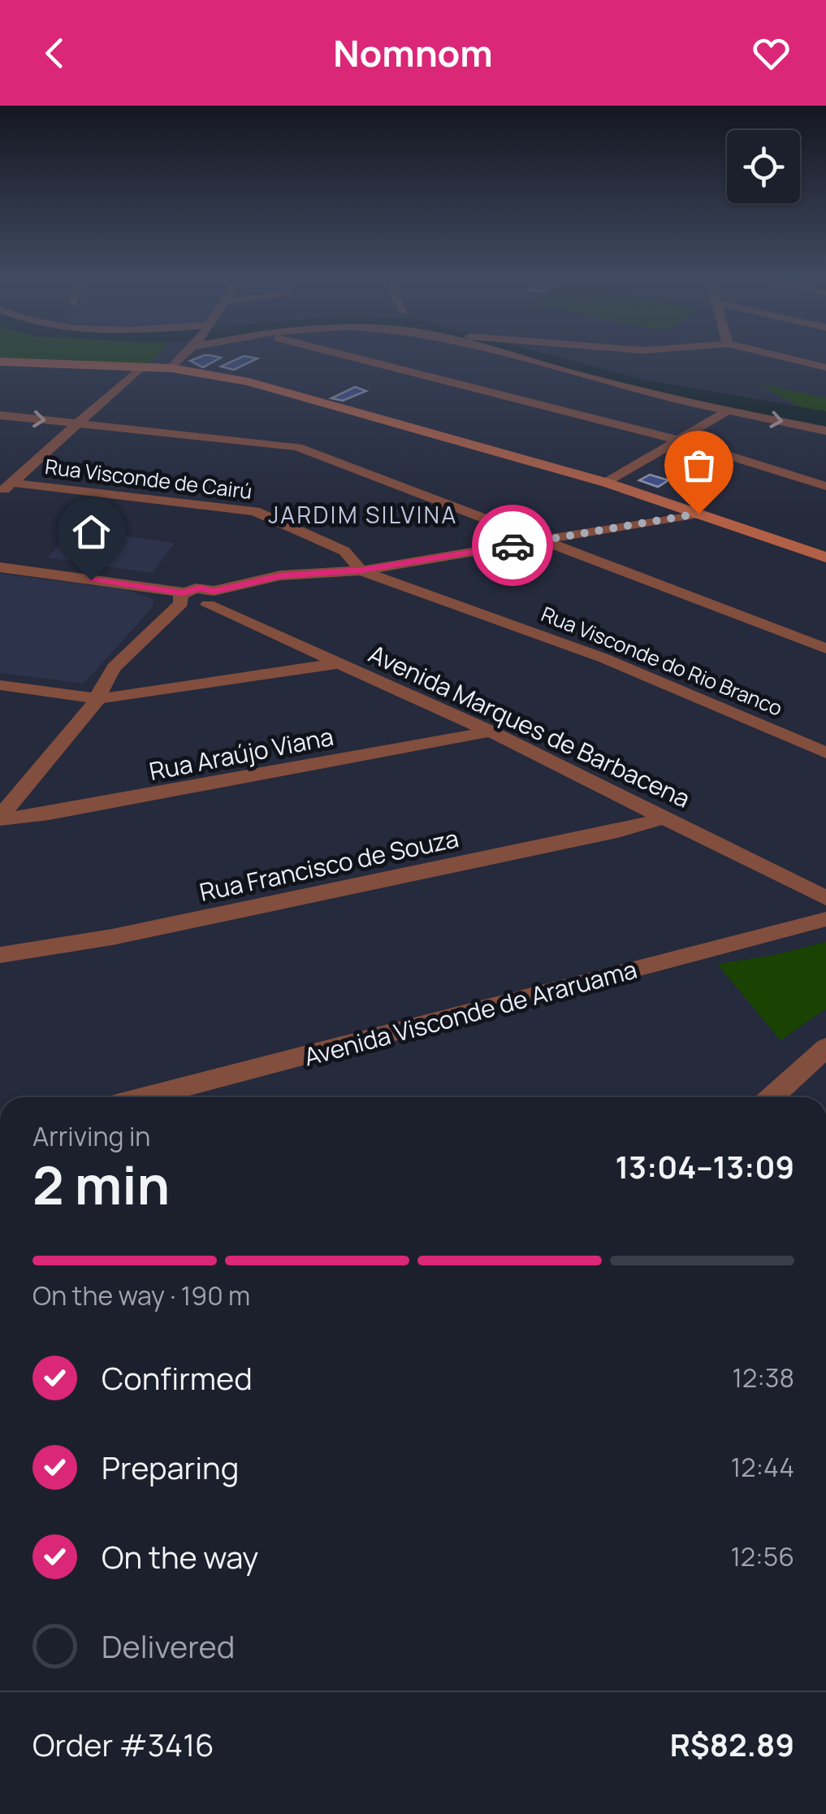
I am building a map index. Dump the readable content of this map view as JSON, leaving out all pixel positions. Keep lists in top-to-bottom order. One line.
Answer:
{"streets":{"street":["Rua Visconde de Cairú","Rua Visconde do Rio Branco","Avenida Marques de Barbacena","Rua Araújo Viana","Rua Francisco de Souza","Avenida Visconde de Araruama"]},"crossings":[["Rua Visconde de Cairú","Rua Visconde do Rio Branco"],["Avenida Marques de Barbacena","Rua Araújo Viana"],["Avenida Marques de Barbacena","Rua Francisco de Souza"]],"districts":["JARDIM SILVINA"],"page":{"header":"Nomnom","heading":["2 min","Arriving in","13:04–13:09"],"panel":["Order #3416","R$82.89"],"bar":"On the way · 190 m","list":[["Confirmed","12:38"],["Preparing","12:44"],["On the way","12:56"],"Delivered"]}}
